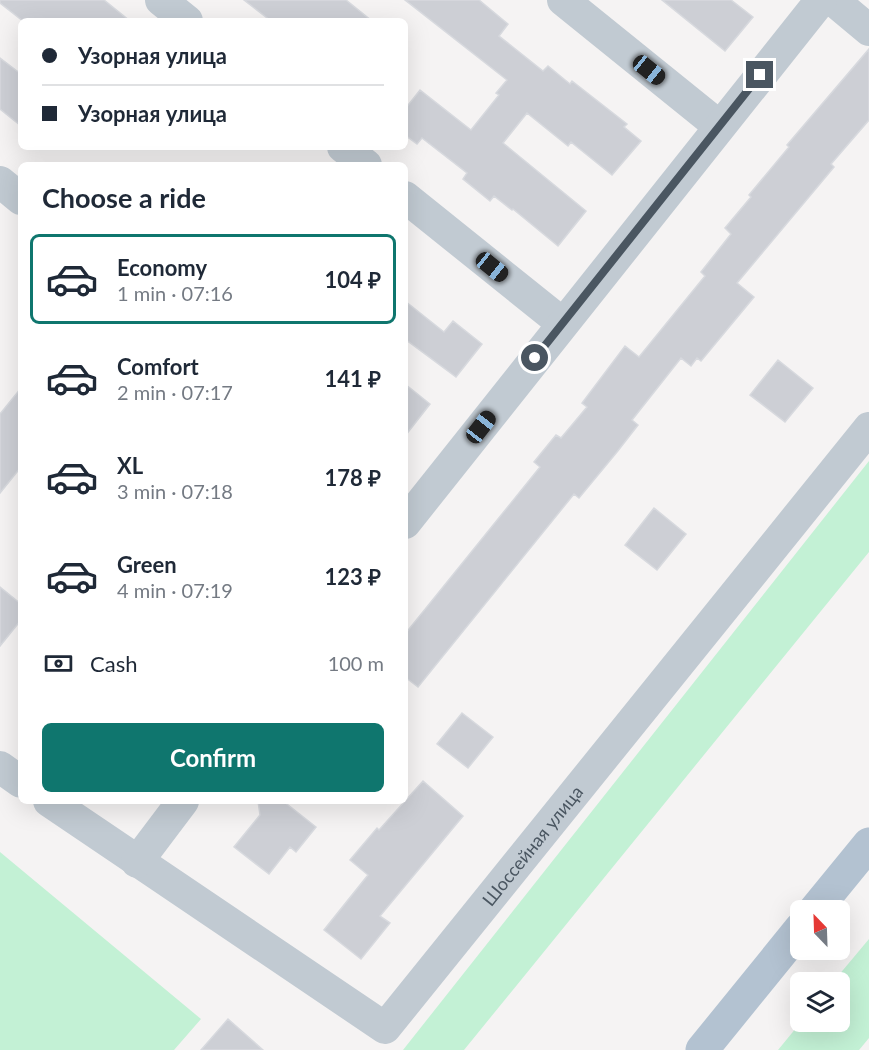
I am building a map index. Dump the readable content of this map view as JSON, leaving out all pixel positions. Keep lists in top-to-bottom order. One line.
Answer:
{"streets":{"street":["Шоссейная улица"]},"north":"top left","page":{"banner":["Узорная улица","Узорная улица"],"heading":"Choose a ride","list":[{"name":"Economy","note":"1 min · 07:16","value":"104 ₽"},{"name":"Comfort","note":"2 min · 07:17","value":"141 ₽"},{"name":"XL","note":"3 min · 07:18","value":"178 ₽"},{"name":"Green","note":"4 min · 07:19","value":"123 ₽"}],"pay":["Cash","100 m"],"buttons":"Confirm"}}
